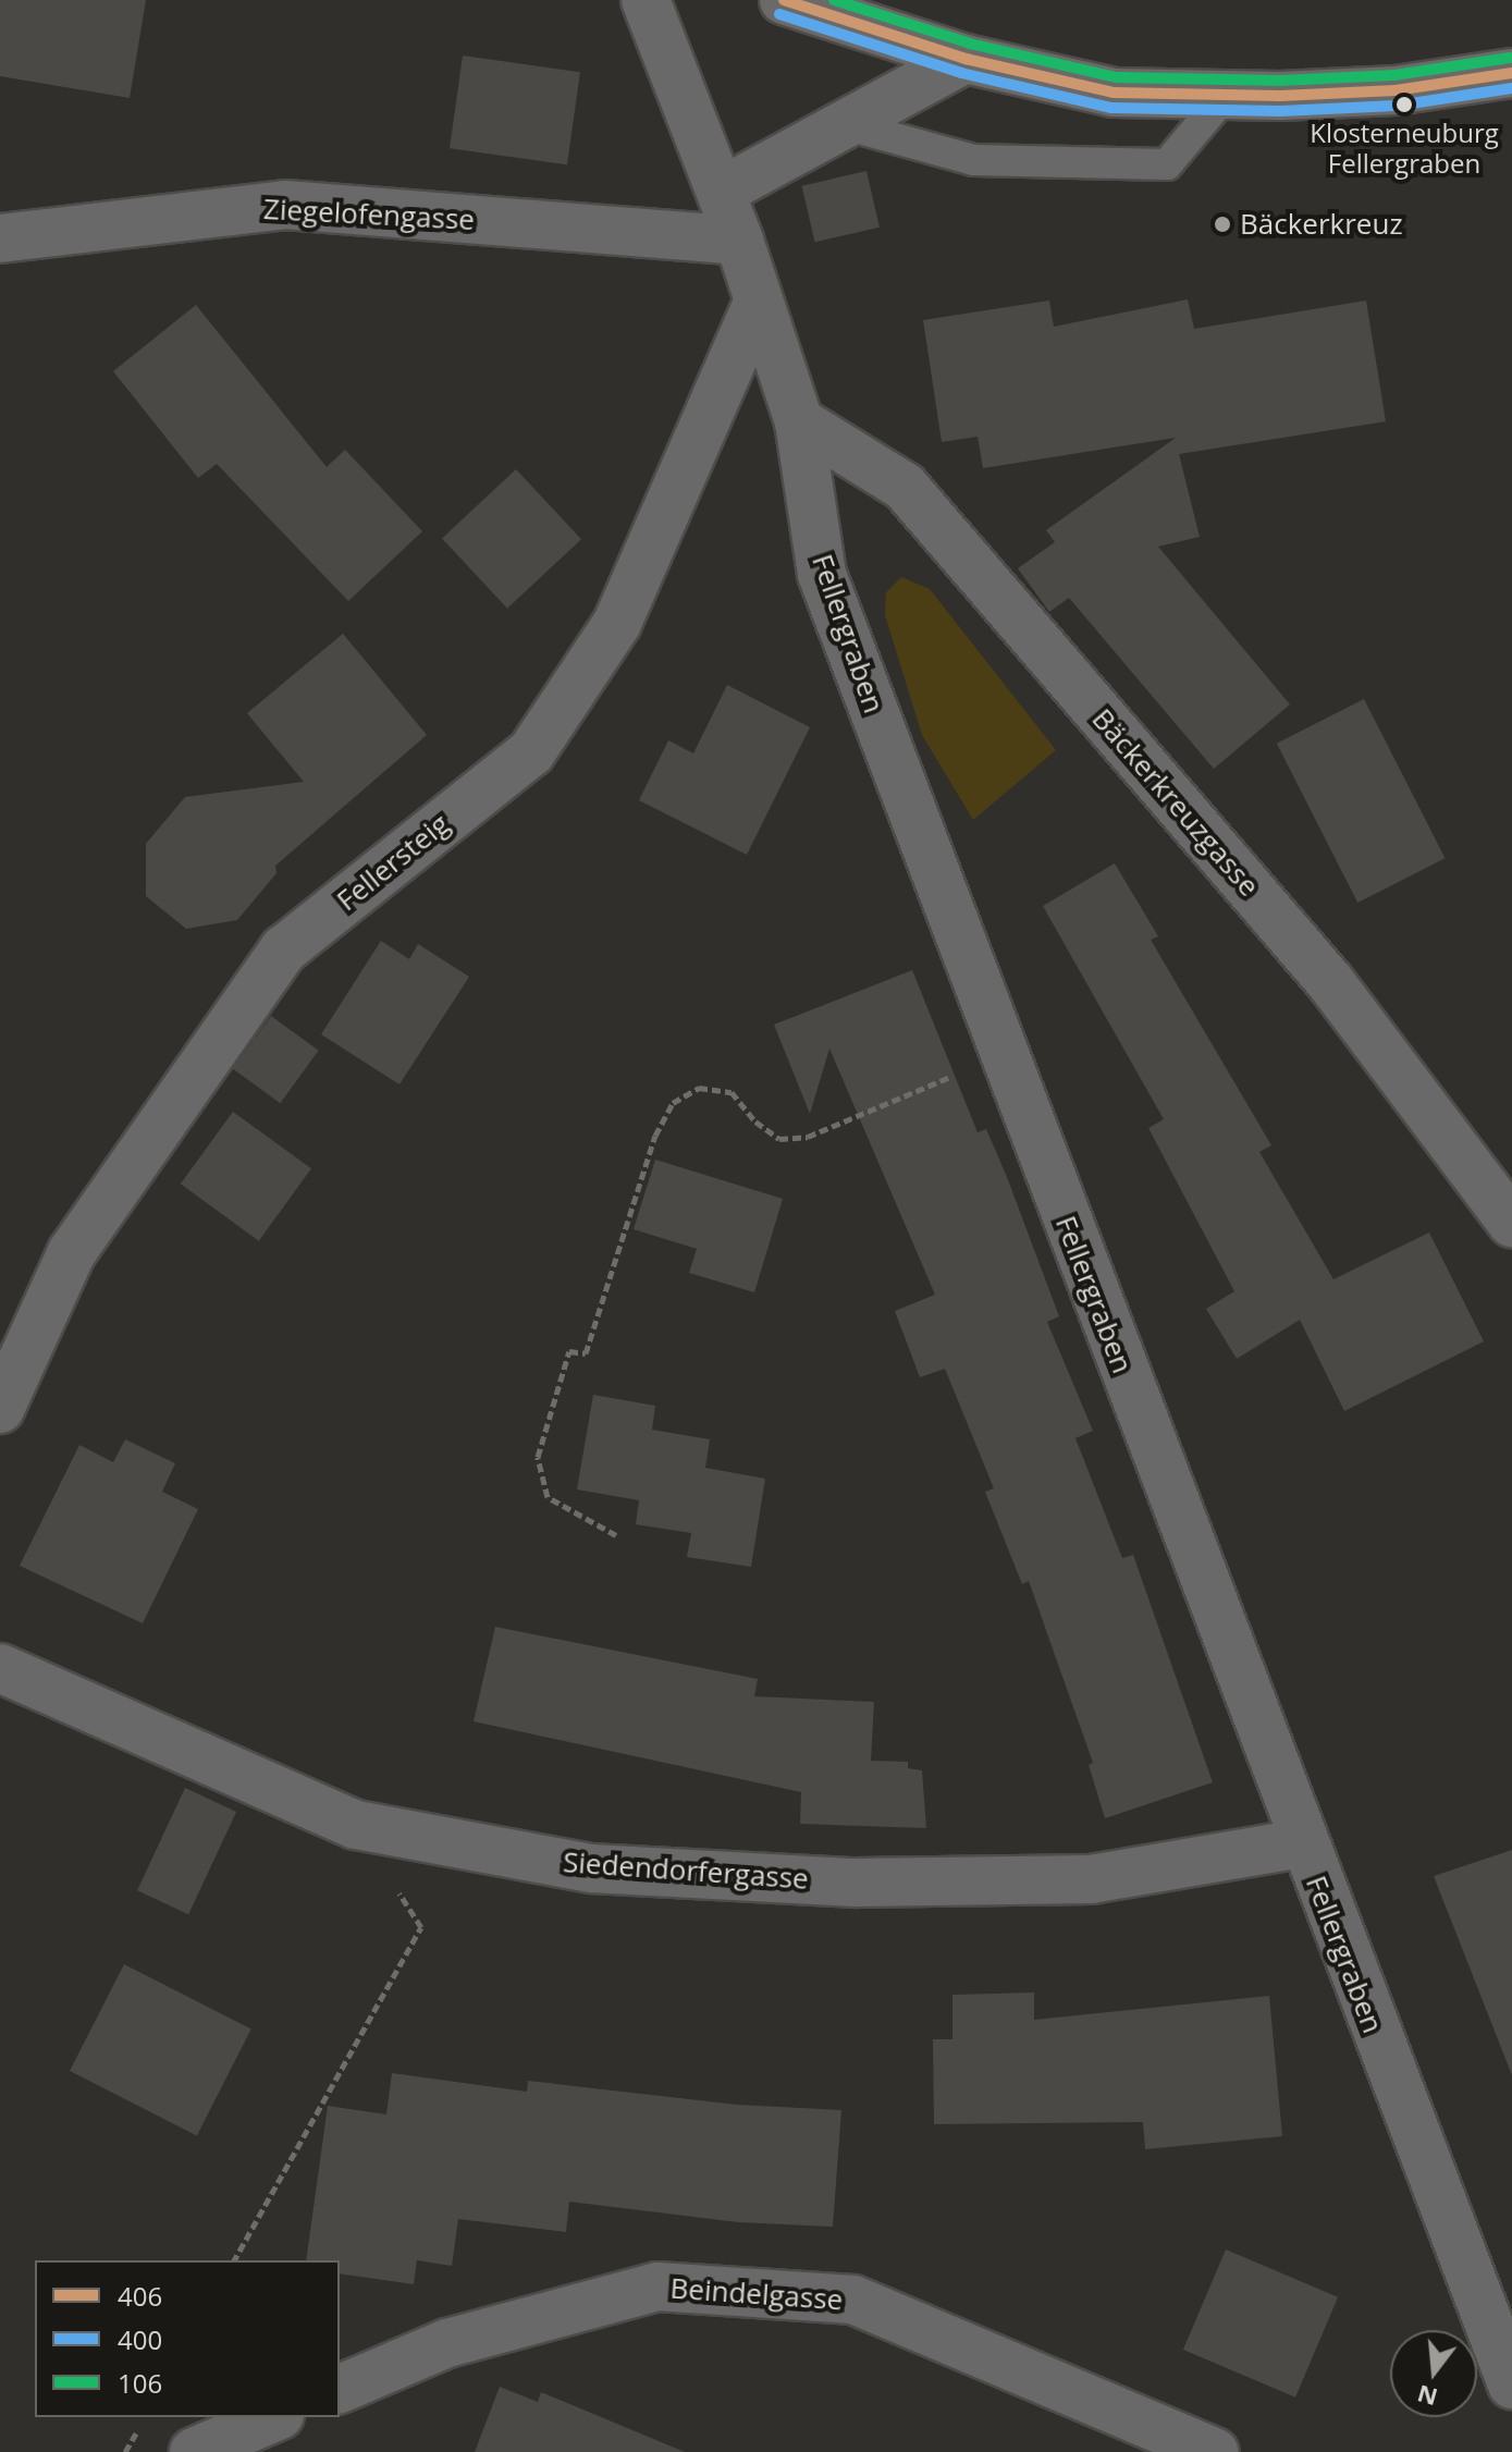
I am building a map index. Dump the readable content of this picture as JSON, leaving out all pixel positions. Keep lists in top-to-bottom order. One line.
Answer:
{"streets":{"street":["Ziegelofengasse","Fellergraben","Bäckerkreuzgasse","Fellersteig","Siedendorfergasse","Beindelgasse"]},"crossings":[["Ziegelofengasse","Fellergraben"],["Fellergraben","Bäckerkreuzgasse"],["Fellergraben","Fellersteig"],["Fellergraben","Siedendorfergasse"]],"places":["Klosterneuburg Fellergraben","Bäckerkreuz"],"lines":["transit line 406","transit line 106","transit line 400"],"legend":["406","400","106"],"north":"bottom"}
